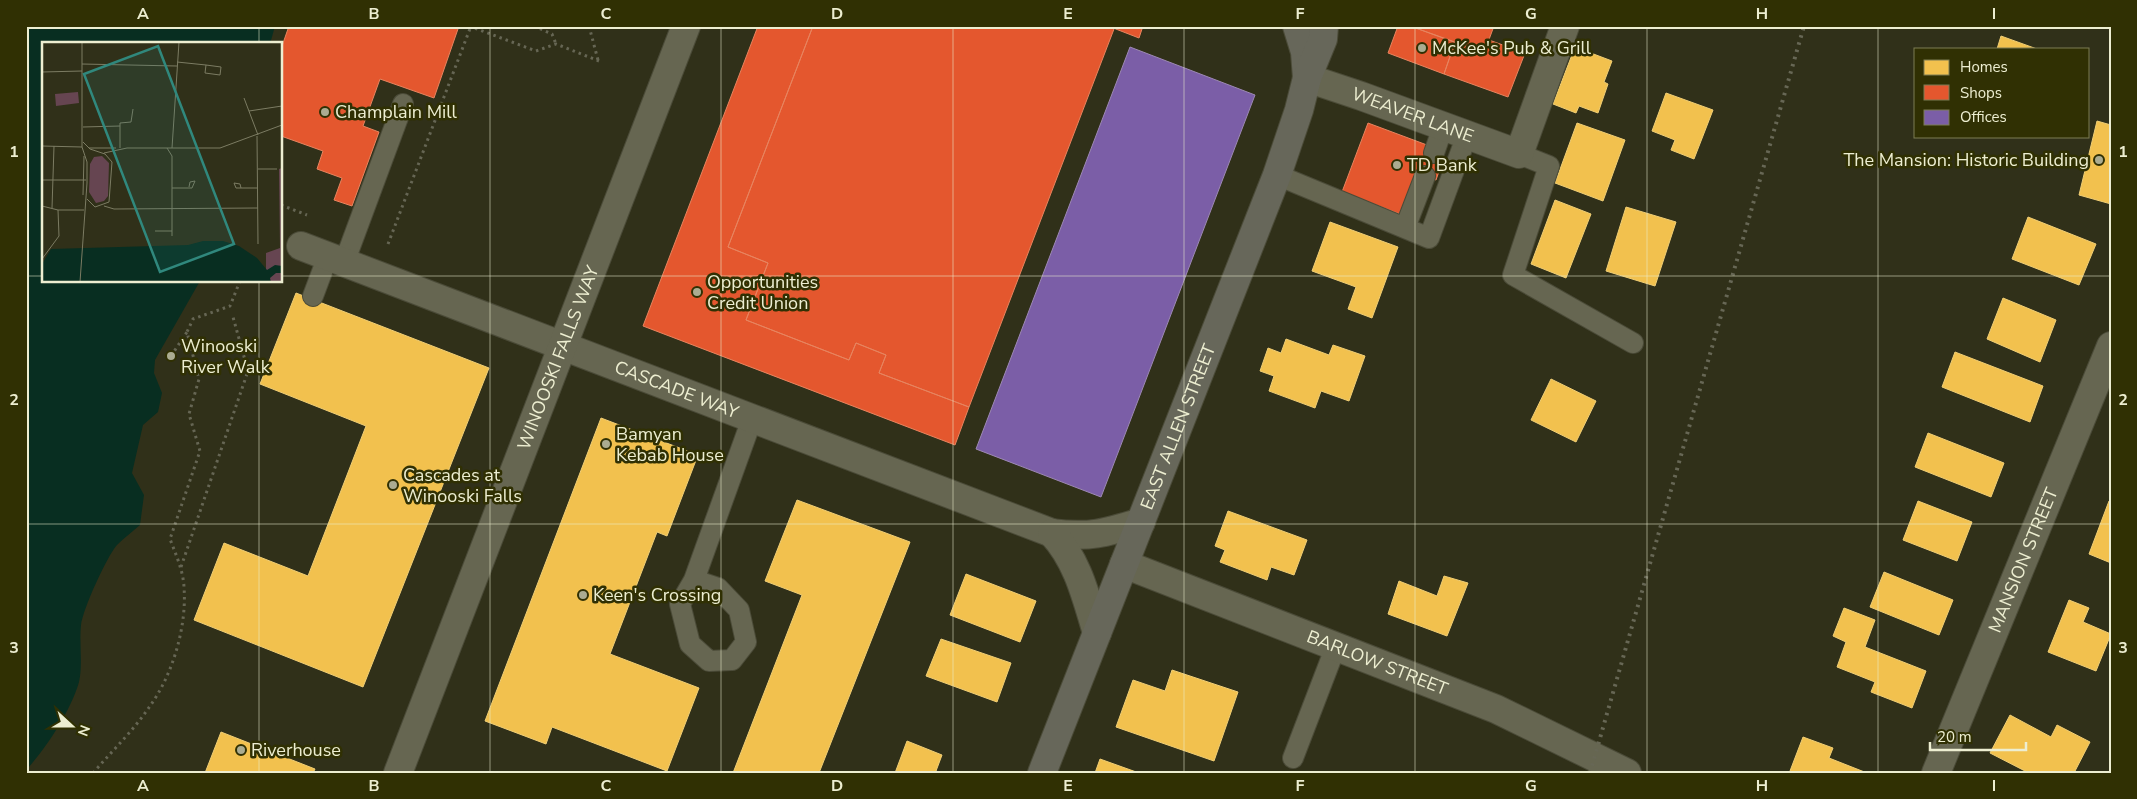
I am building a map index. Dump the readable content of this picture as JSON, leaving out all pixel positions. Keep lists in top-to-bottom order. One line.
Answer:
{"streets":{"main road":["EAST ALLEN STREET"],"street":["WEAVER LANE","WINOOSKI FALLS WAY","CASCADE WAY","MANSION STREET","BARLOW STREET"]},"crossings":[["WEAVER LANE","EAST ALLEN STREET"],["WINOOSKI FALLS WAY","CASCADE WAY"],["CASCADE WAY","EAST ALLEN STREET"],["EAST ALLEN STREET","BARLOW STREET"]],"places":["McKee's Pub & Grill","Champlain Mill","The Mansion: Historic Building","TD Bank","Opportunities Credit Union","Winooski River Walk","Bamyan Kebab House","Cascades at Winooski Falls","Keen's Crossing","Riverhouse"],"legend":["Homes","Shops","Offices"],"scale_bar":"20 m","north":"right","grid":{"columns":["A","B","C","D","E","F","G","H","I"],"rows":["1","2","3"]}}
